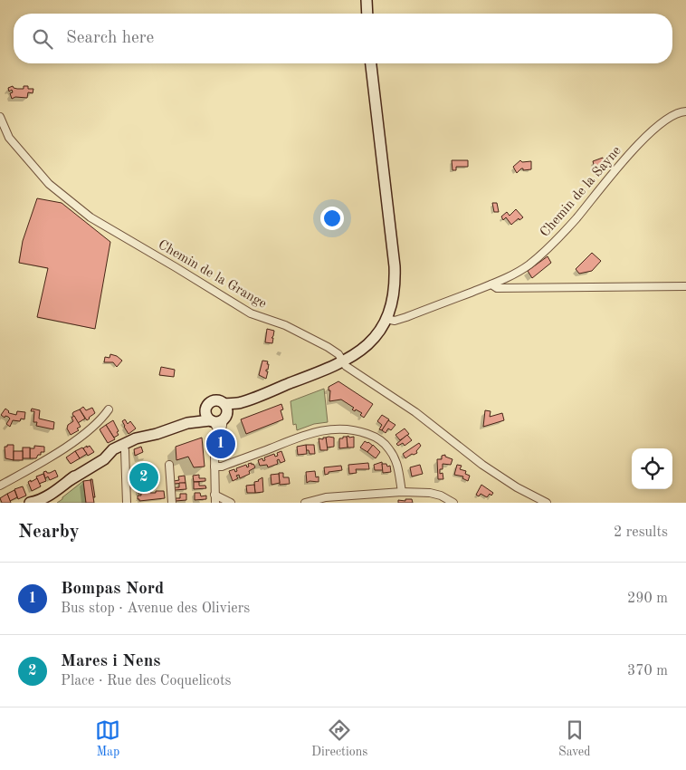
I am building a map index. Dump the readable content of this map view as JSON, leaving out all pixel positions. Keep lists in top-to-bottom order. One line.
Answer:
{"streets":{"street":["Chemin de la Sayne","Chemin de la Grange"]},"page":{"search":"Search here","pins":["1","2"],"heading":["Nearby","2 results"],"list":[{"mark":"1","name":"Bompas Nord","note":"Bus stop · Avenue des Oliviers","value":"290 m"},{"mark":"2","name":"Mares i Nens","note":"Place · Rue des Coquelicots","value":"370 m"}],"nav":["Map","Directions","Saved"]}}
